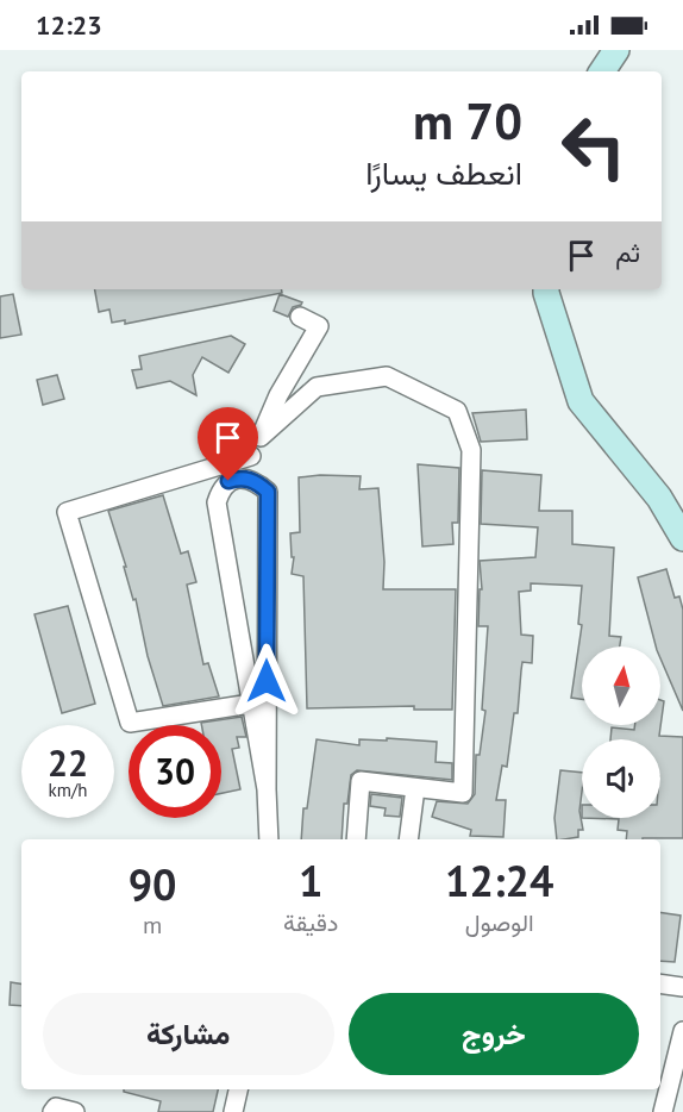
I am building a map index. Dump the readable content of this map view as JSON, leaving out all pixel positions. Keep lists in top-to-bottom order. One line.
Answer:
{"north":"top","page":{"status":"12:23","turn":["70 m","انعطف يسارًا"],"then":"ثم","speed":"22 km/h","limit":"30","eta":["12:24","الوصول","1","دقيقة","90","m"],"buttons":["خروج","مشاركة"]}}
